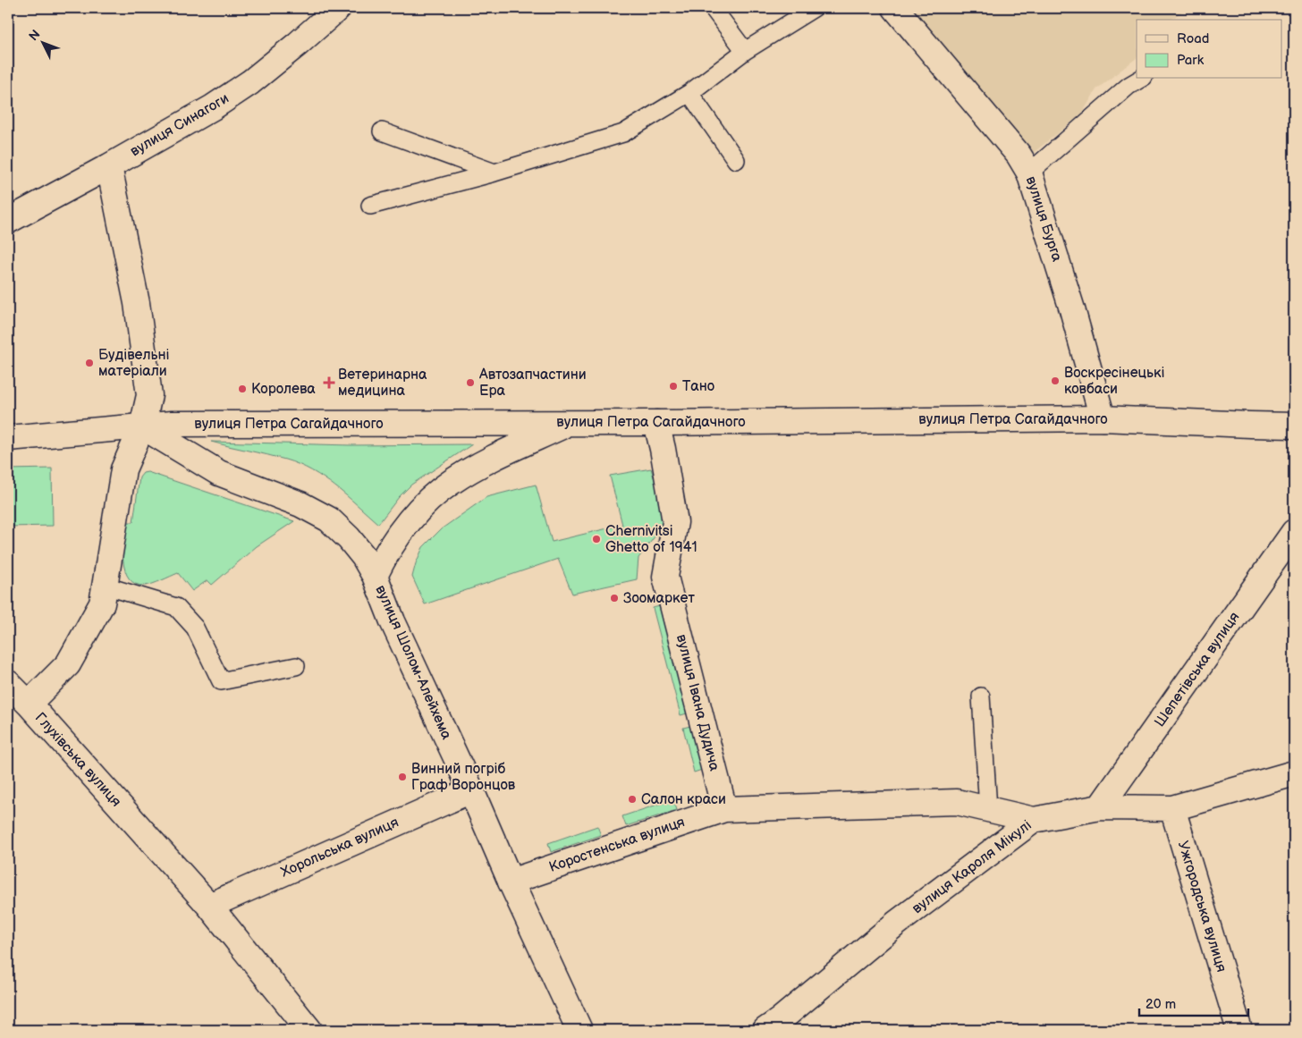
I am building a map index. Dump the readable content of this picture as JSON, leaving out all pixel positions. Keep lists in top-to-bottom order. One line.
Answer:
{"streets":{"street":["вулиця Синагоги","вулиця Бурга","вулиця Петра Сагайдачного","вулиця Шолом-Алейхема","Шепетівська вулиця","вулиця Івана Дудича","Глухівська вулиця","Коростенська вулиця","Хорольська вулиця","вулиця Кароля Мікулі","Ужгородська вулиця"]},"crossings":[["вулиця Синагоги","Глухівська вулиця"],["вулиця Бурга","вулиця Петра Сагайдачного"],["вулиця Петра Сагайдачного","вулиця Шолом-Алейхема"],["вулиця Петра Сагайдачного","вулиця Івана Дудича"],["вулиця Петра Сагайдачного","Глухівська вулиця"],["вулиця Шолом-Алейхема","Глухівська вулиця"],["вулиця Шолом-Алейхема","Коростенська вулиця"],["вулиця Шолом-Алейхема","Хорольська вулиця"],["Шепетівська вулиця","вулиця Кароля Мікулі"],["вулиця Івана Дудича","Коростенська вулиця"],["Глухівська вулиця","Хорольська вулиця"],["вулиця Кароля Мікулі","Ужгородська вулиця"]],"places":{"other":["Будівельні матеріали","Воскресінецькі ковбаси","Автозапчастини Ера","Тано","Королева","Chernivitsi Ghetto of 1941","Зоомаркет","Винний погріб Граф Воронцов","Салон краси"],"health":["Ветеринарна медицина"]},"legend":["Road","Park"],"scale_bar":"20 m","north":"top left"}
